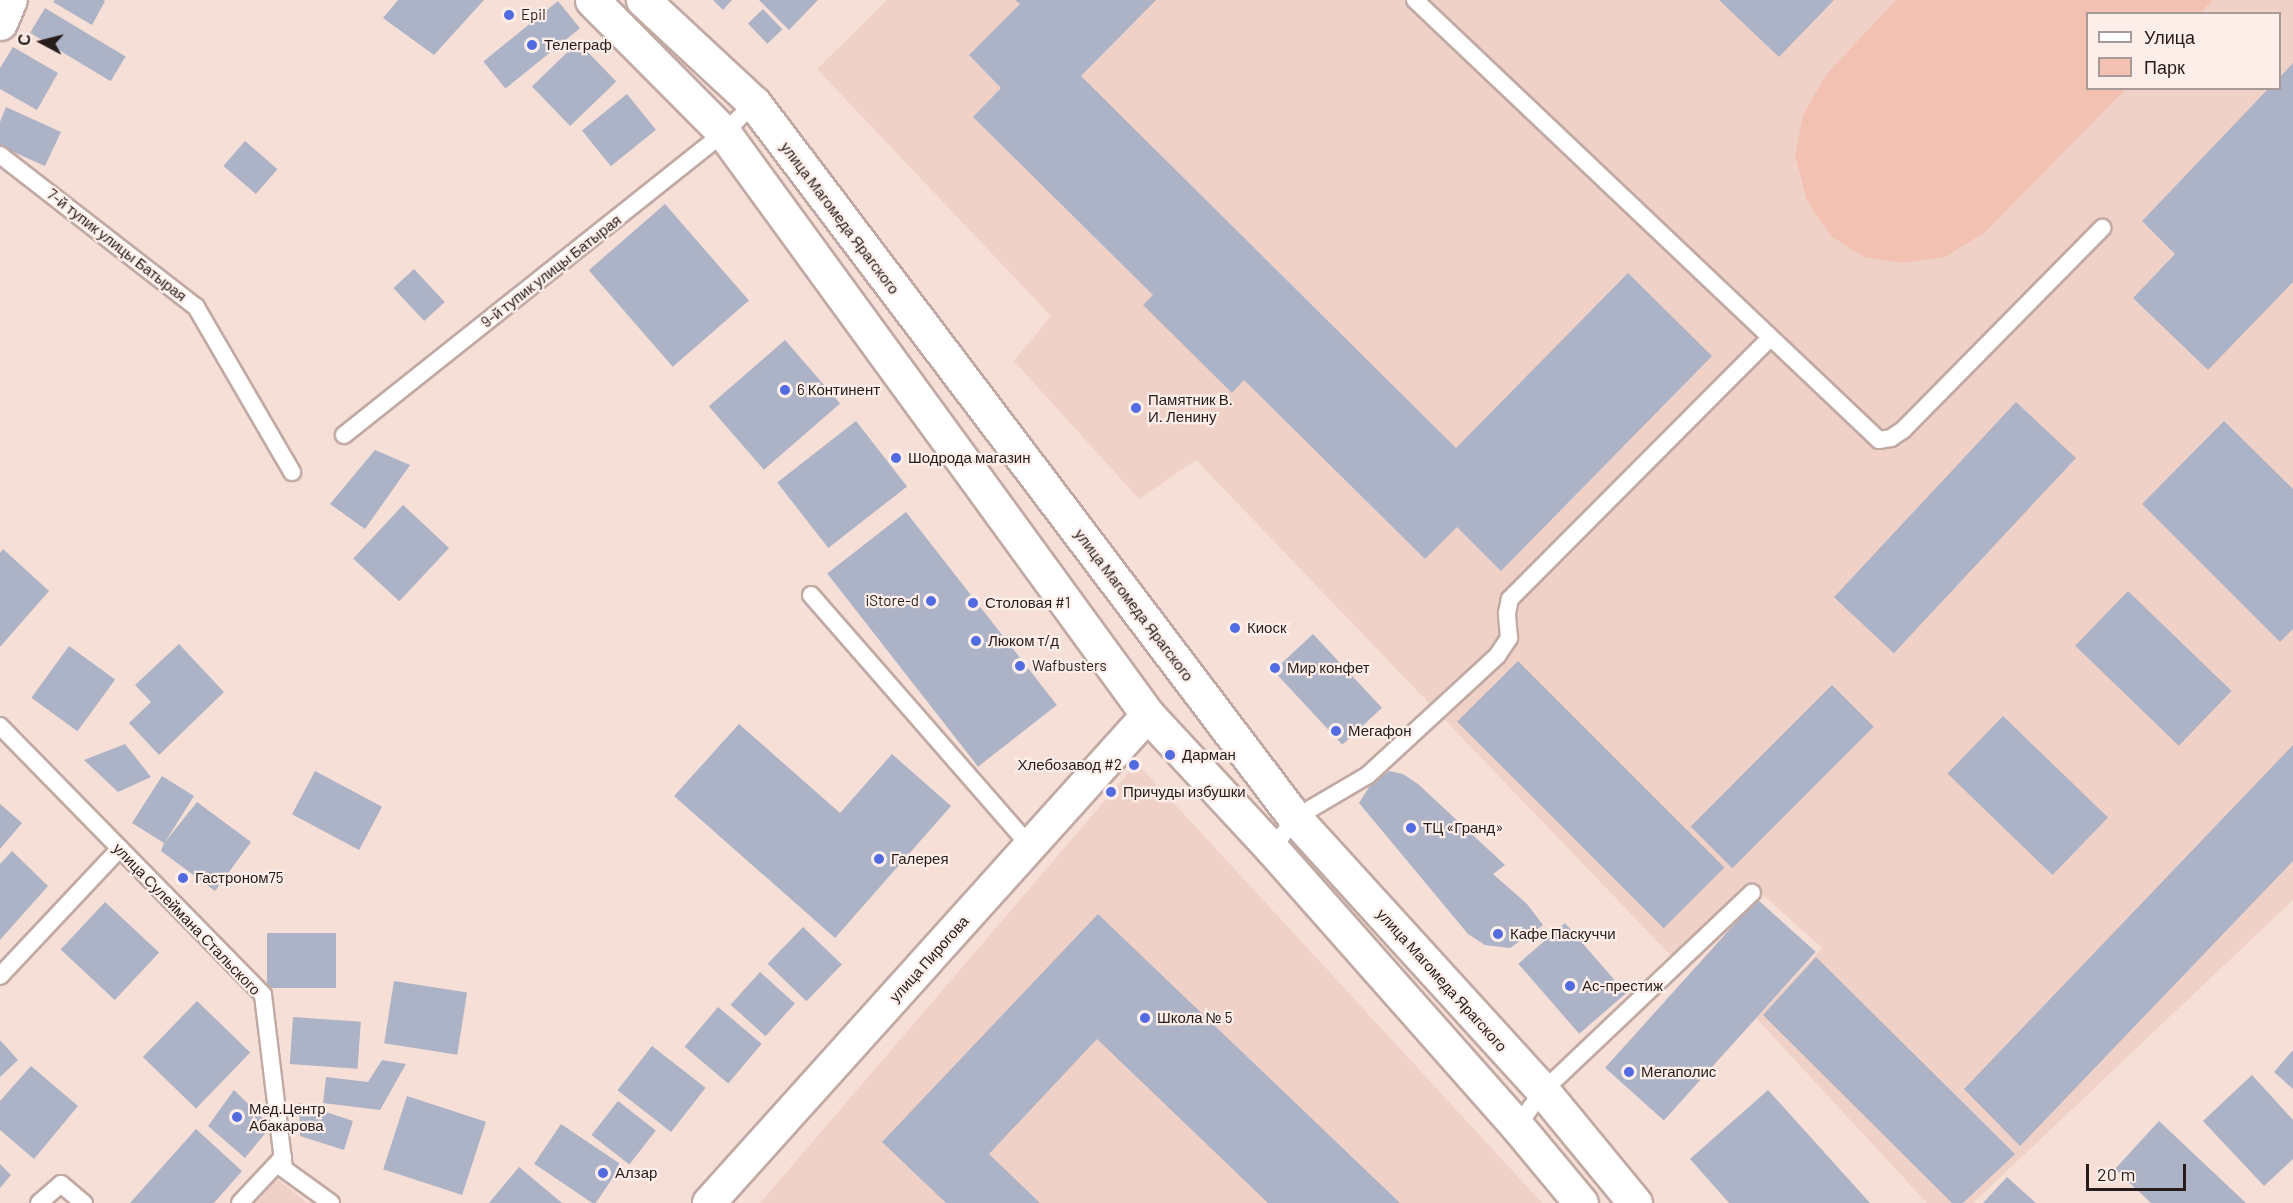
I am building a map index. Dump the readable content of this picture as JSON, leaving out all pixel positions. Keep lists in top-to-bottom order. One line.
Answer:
{"streets":{"main road":["улица Магомеда Ярагского"],"street":["улица Пирогова"],"lane":["7-й тупик улицы Батырая","9-й тупик улицы Батырая","улица Сулеймана Стальского"]},"crossings":[["улица Магомеда Ярагского","9-й тупик улицы Батырая"]],"places":["Epil","Телеграф","6 Континент","Памятник В. И. Ленину","Шодрода магазин","iStore-d","Столовая #1","Киоск","Люком т/д","Wafbusters","Мир конфет","Мегафон","Дарман","Хлебозавод #2","Причуды избушки","ТЦ «Гранд»","Галерея","Гастроном75","Кафе Паскуччи","Ас-престиж","Школа № 5","Мегаполис","Мед.Центр Абакарова","Алзар"],"legend":["Улица","Парк"],"scale_bar":"20 m","north":"left"}
